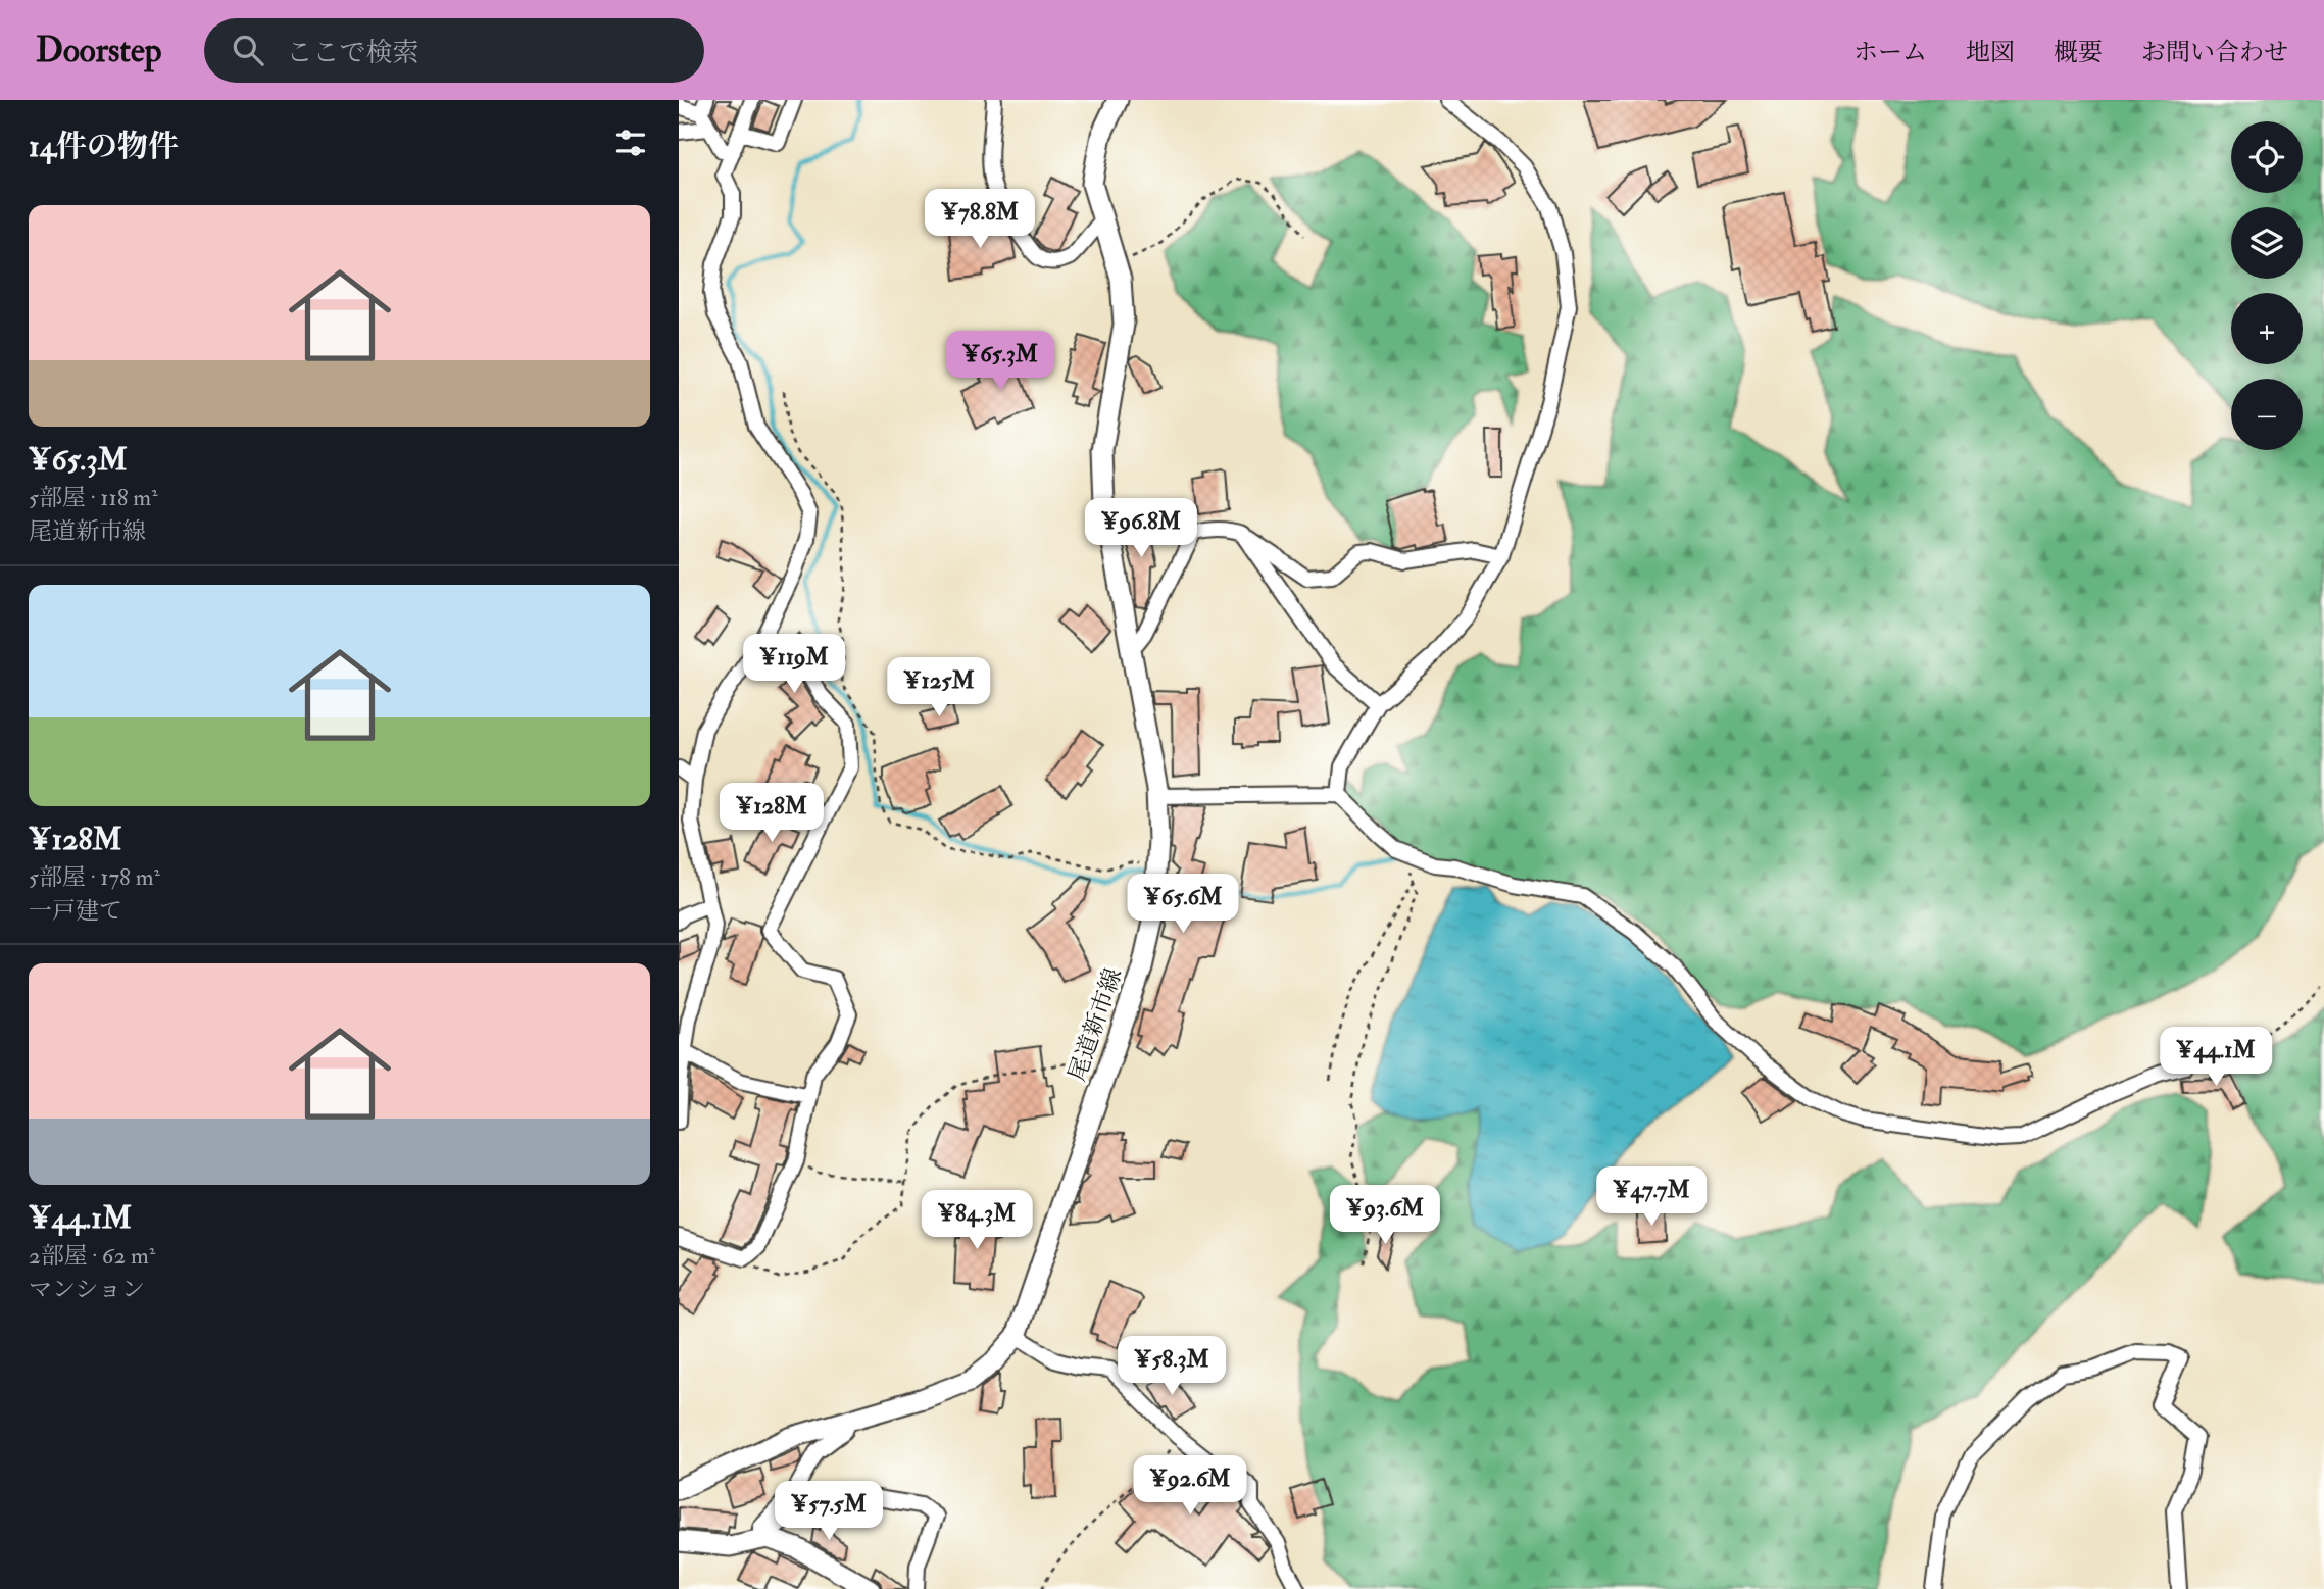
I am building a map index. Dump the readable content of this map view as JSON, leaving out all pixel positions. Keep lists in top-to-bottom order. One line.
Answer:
{"streets":{"main road":["尾道新市線"]},"page":{"header":"Doorstep","search":"ここで検索","nav":["ホーム","地図","概要","お問い合わせ"],"heading":"14件の物件","map_buttons":["+","−"],"list":[{"name":"¥65.3M","note":"5部屋 · 118 m² · 尾道新市線"},{"name":"¥128M","note":"5部屋 · 178 m² · 一戸建て"},{"name":"¥44.1M","note":"2部屋 · 62 m² · マンション"}],"price":["¥78.8M","¥65.3M","¥96.8M","¥119M","¥125M","¥128M","¥65.6M","¥44.1M","¥47.7M","¥93.6M","¥84.3M","¥58.3M","¥92.6M","¥57.5M"]}}
